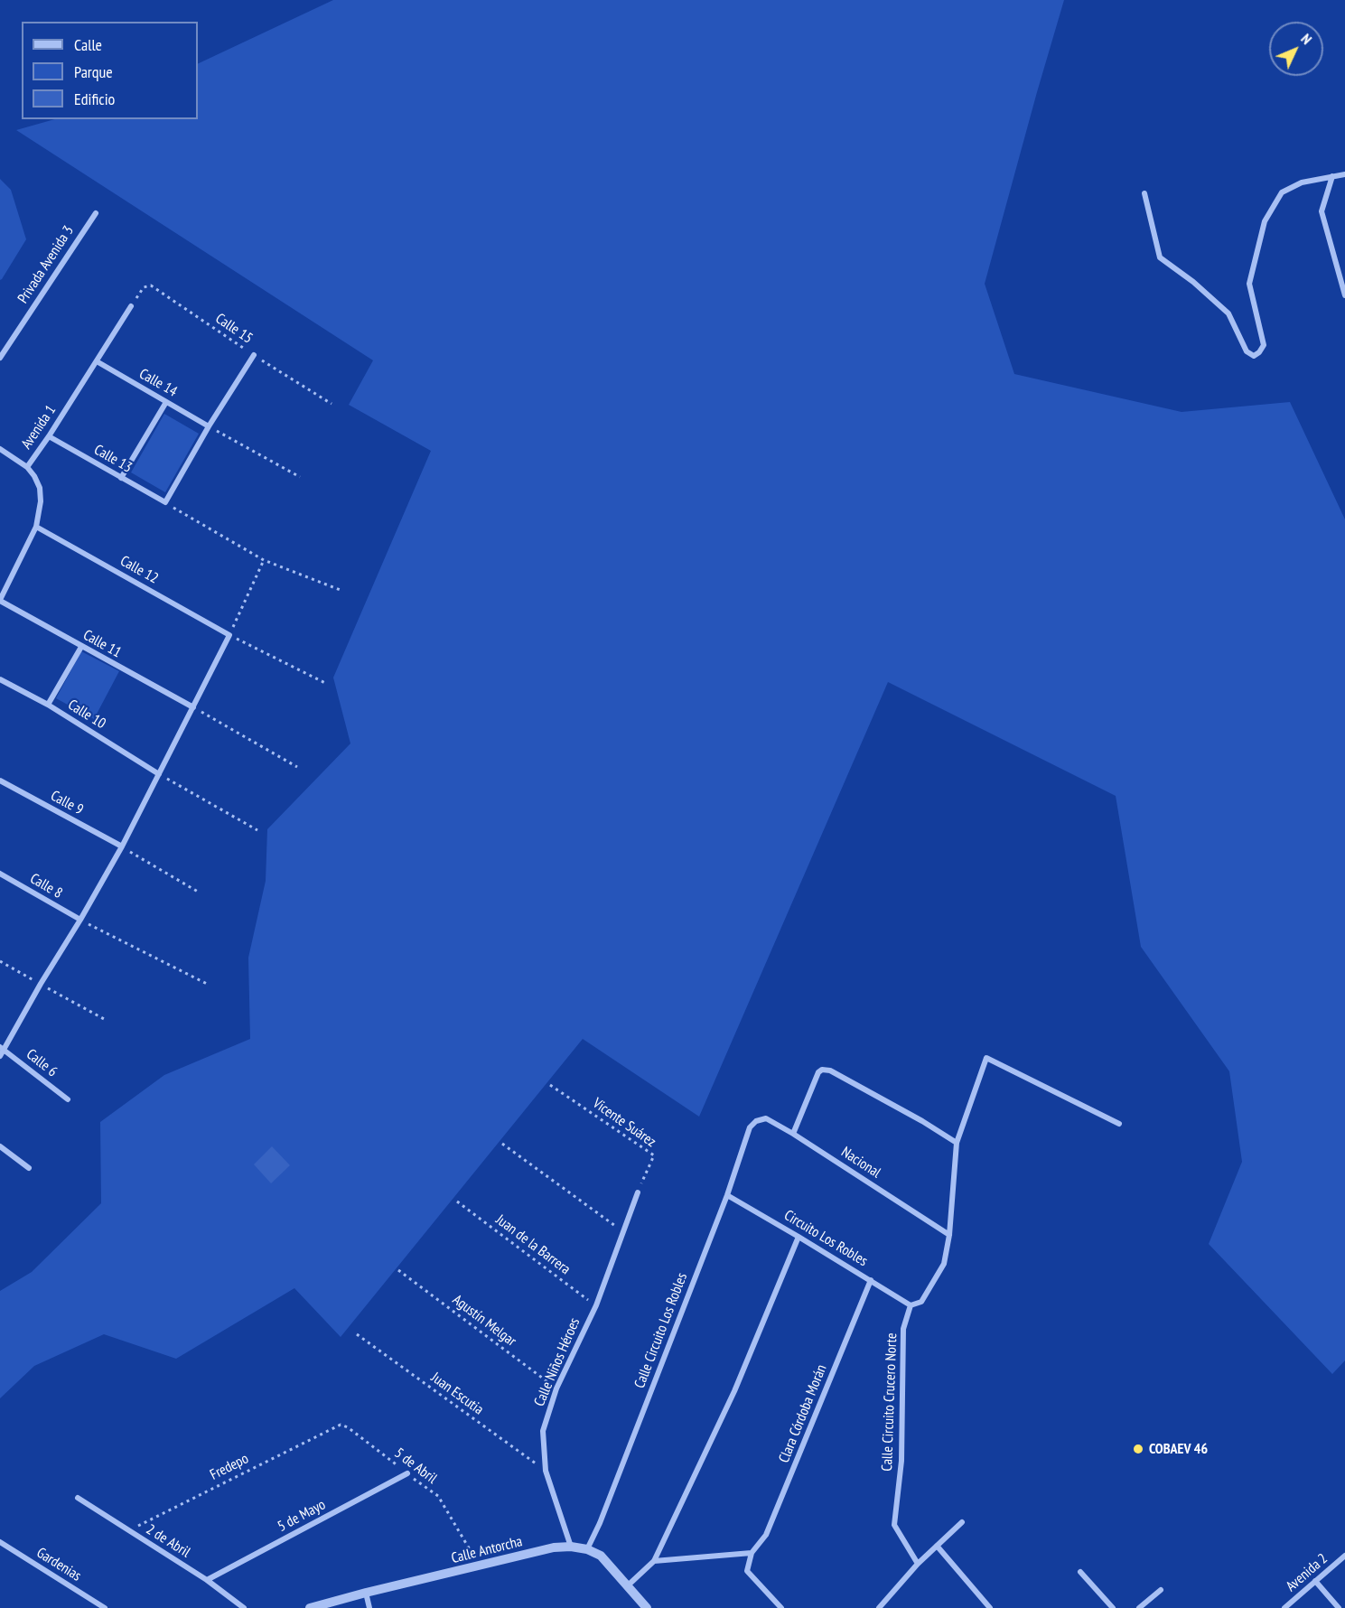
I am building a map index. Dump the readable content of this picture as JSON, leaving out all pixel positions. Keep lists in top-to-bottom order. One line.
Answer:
{"streets":{"street":["Privada Avenida 3","Calle 14","Avenida 1","Calle 13","Calle 12","Calle 11","Calle 10","Calle 9","Calle 8","Calle 6","Nacional","Circuito Los Robles","Calle Circuito Los Robles","Calle Niños Héroes","Calle Circuito Crucero Norte","Clara Córdoba Morán","5 de Mayo","2 de Abril","Calle Antorcha","Gardenias","Avenida 2"],"path":["Calle 15","Vicente Suárez","Juan de la Barrera","Agustín Melgar","Juan Escutia","5 de Abril","Fredepo"]},"crossings":[["Calle 15","Avenida 1"],["Calle 14","Avenida 1"],["Avenida 1","Calle 13"],["Avenida 1","Calle 12"],["Avenida 1","Calle 11"],["Vicente Suárez","Calle Niños Héroes"],["Nacional","Calle Circuito Los Robles"],["Circuito Los Robles","Calle Circuito Los Robles"],["Circuito Los Robles","Calle Circuito Crucero Norte"],["Circuito Los Robles","Clara Córdoba Morán"],["Juan de la Barrera","Calle Niños Héroes"],["Agustín Melgar","Calle Niños Héroes"],["Calle Circuito Los Robles","Calle Antorcha"],["Calle Niños Héroes","Juan Escutia"],["Calle Niños Héroes","Calle Antorcha"],["5 de Abril","Fredepo"],["5 de Abril","5 de Mayo"],["5 de Abril","Calle Antorcha"],["Fredepo","2 de Abril"],["5 de Mayo","2 de Abril"]],"places":["COBAEV 46"],"legend":["Calle","Parque","Edificio"],"north":"top right"}
